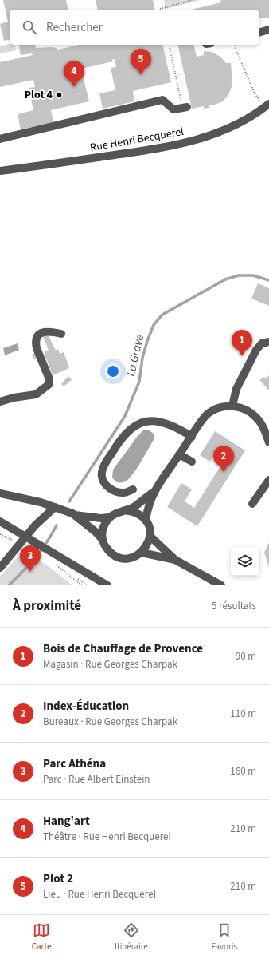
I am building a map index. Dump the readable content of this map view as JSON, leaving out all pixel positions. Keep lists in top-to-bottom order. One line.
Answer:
{"streets":{"street":["Rue Henri Becquerel"]},"water":["La Grave"],"places":["Plot 4"],"page":{"search":"Rechercher","pins":["5","4","1","2","3"],"heading":["À proximité","5 résultats"],"list":[{"mark":"1","name":"Bois de Chauffage de Provence","note":"Magasin · Rue Georges Charpak","value":"90 m"},{"mark":"2","name":"Index-Éducation","note":"Bureaux · Rue Georges Charpak","value":"110 m"},{"mark":"3","name":"Parc Athéna","note":"Parc · Rue Albert Einstein","value":"160 m"},{"mark":"4","name":"Hang'art","note":"Théâtre · Rue Henri Becquerel","value":"210 m"},{"mark":"5","name":"Plot 2","note":"Lieu · Rue Henri Becquerel","value":"210 m"}],"nav":["Carte","Itinéraire","Favoris"]}}
